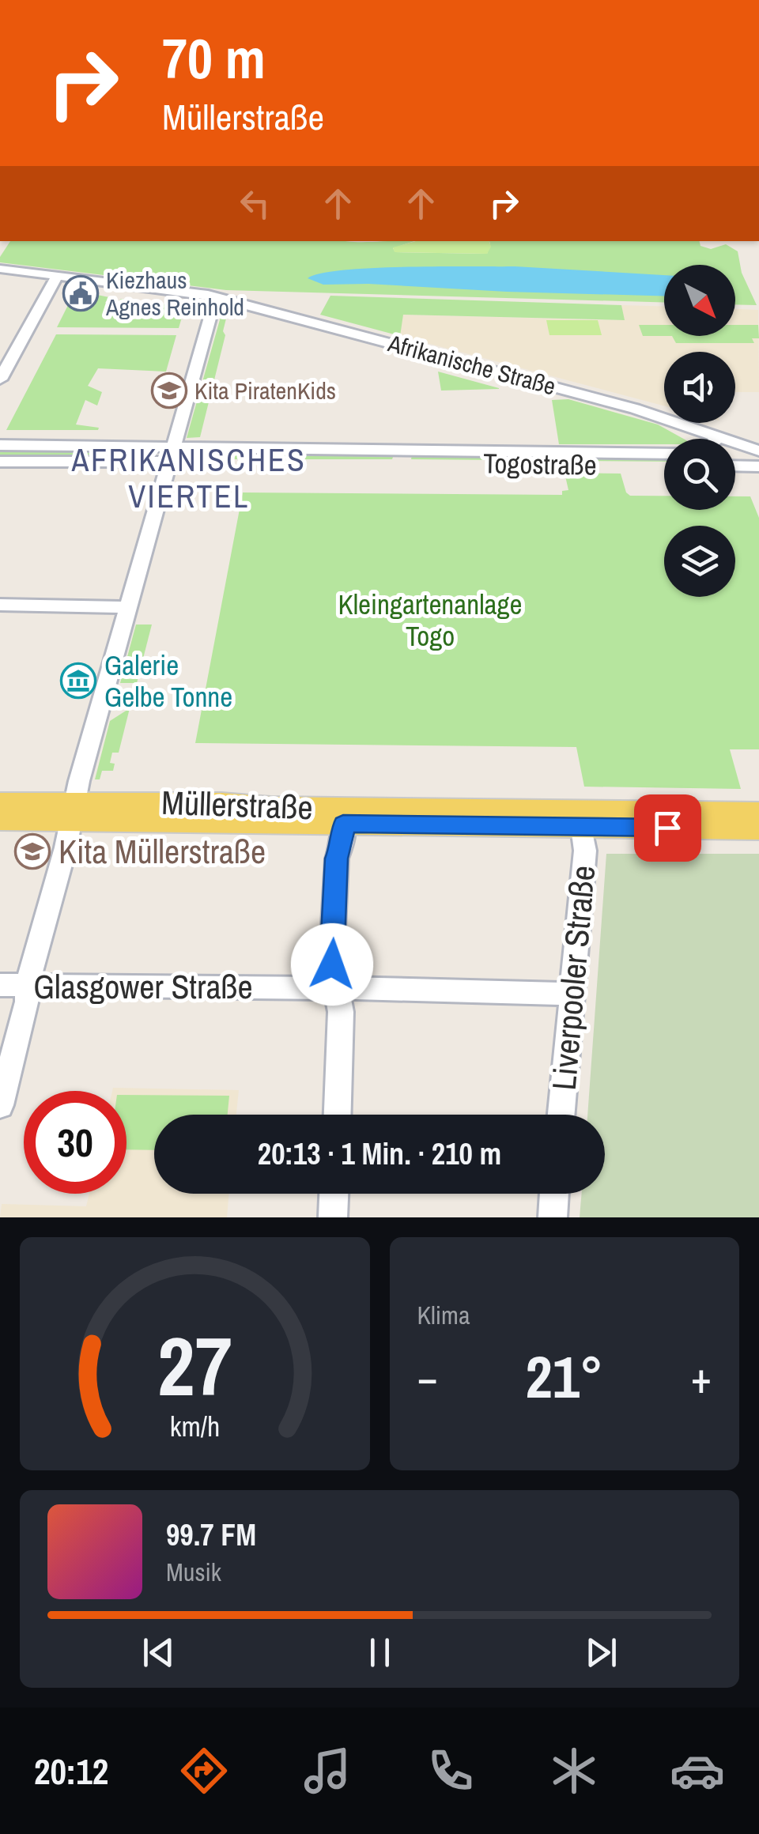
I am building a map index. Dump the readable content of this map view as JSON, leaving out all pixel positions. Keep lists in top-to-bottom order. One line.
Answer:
{"streets":{"main road":["Müllerstraße"],"street":["Afrikanische Straße","Togostraße","Liverpooler Straße","Glasgower Straße"]},"crossings":[["Müllerstraße","Liverpooler Straße"],["Liverpooler Straße","Glasgower Straße"]],"districts":["AFRIKANISCHES VIERTEL"],"parks":["Kleingartenanlage Togo"],"places":{"public building":["Kiezhaus Agnes Reinhold"],"school or university":["Kita PiratenKids","Kita Müllerstraße"],"museum":["Galerie Gelbe Tonne"]},"north":"bottom right","page":{"turn":["70 m","Müllerstraße"],"limit":"30","trip":"20:13 · 1 Min. · 210 m","tile":"Klima","heat":["−","21°","+"],"song":["99.7 FM","Musik"],"tabs":"20:12","gauge":["27","km/h"]}}
